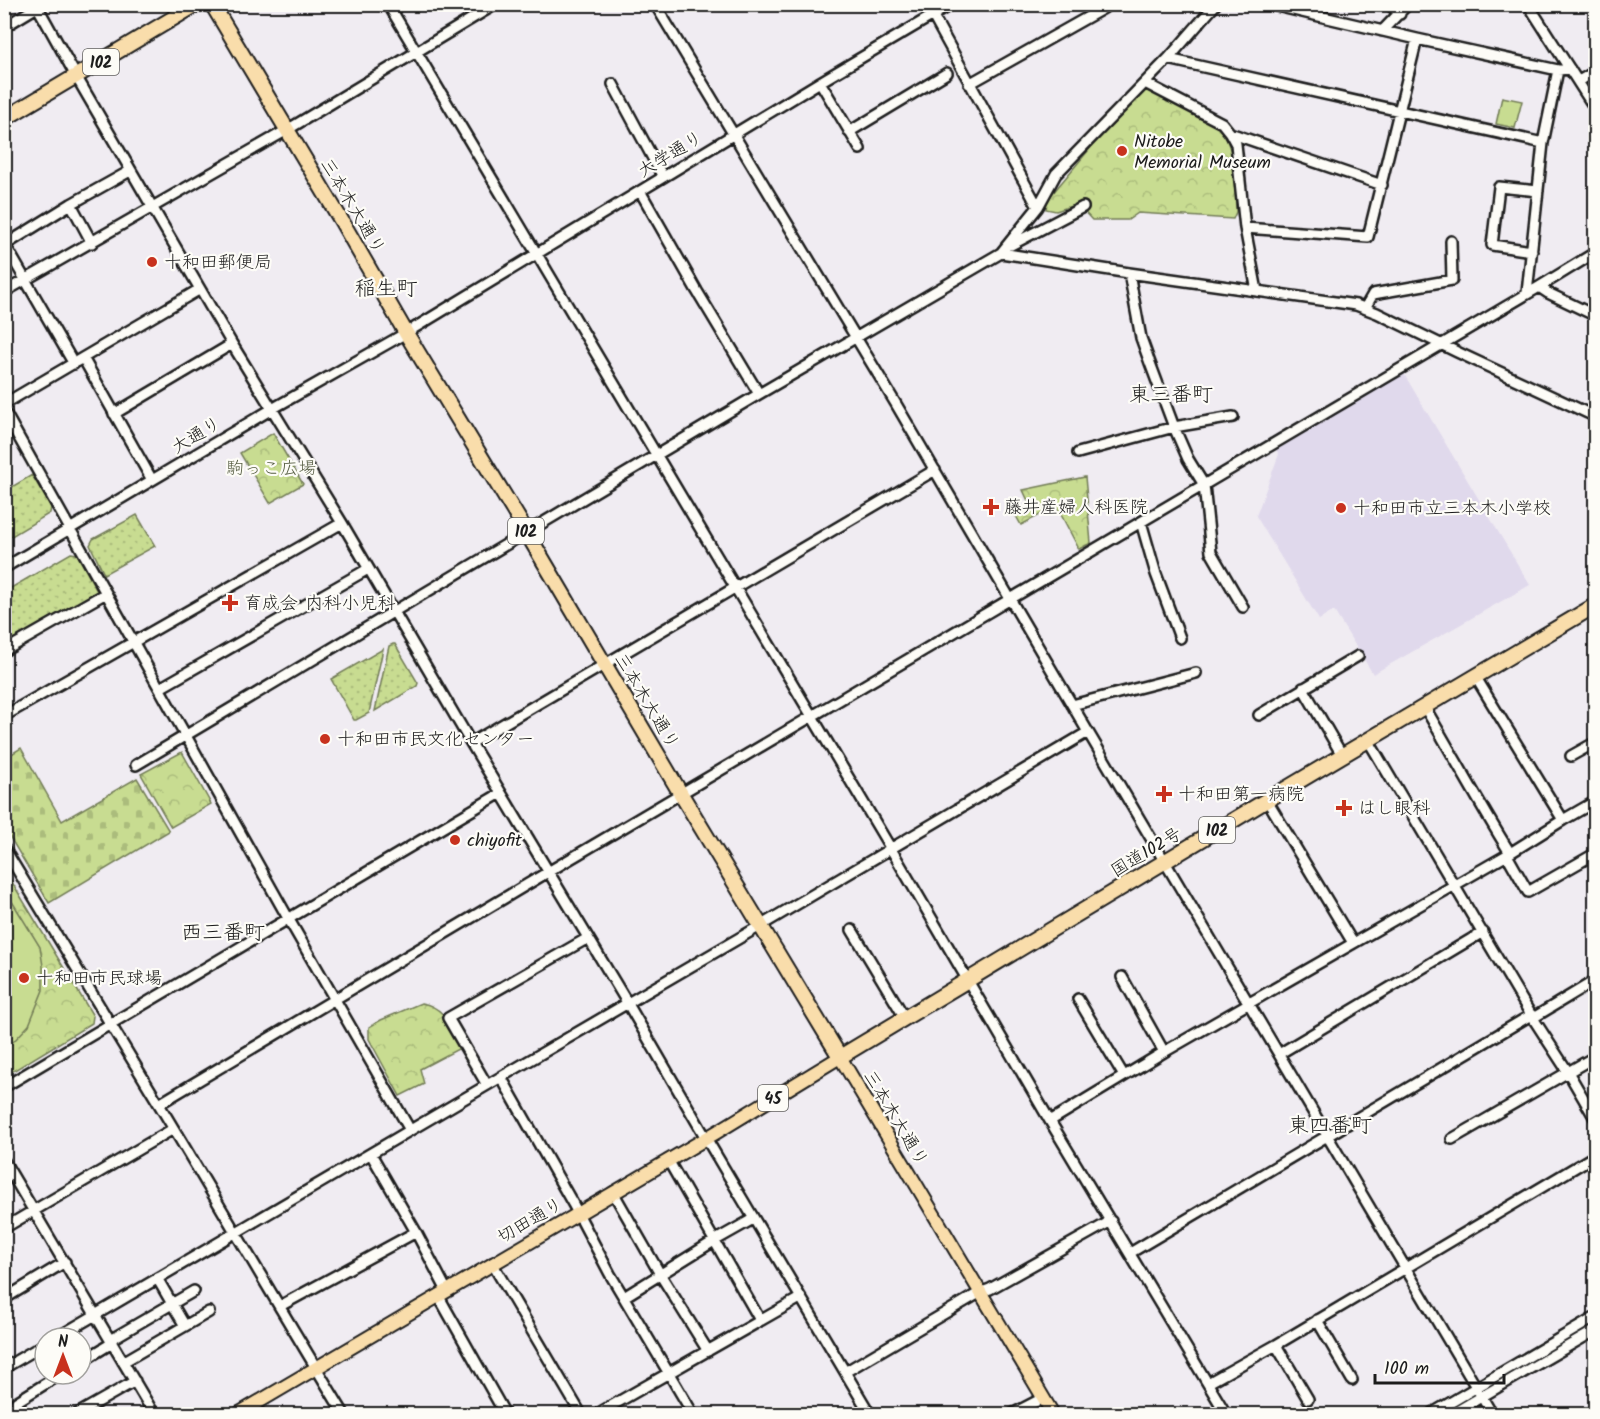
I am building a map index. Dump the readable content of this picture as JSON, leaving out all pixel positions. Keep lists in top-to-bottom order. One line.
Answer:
{"streets":{"highway":["102","三本木大通り","国道102号"],"main road":["45","切田通り"],"street":["大学通り","大通り"]},"crossings":[["大学通り","三本木大通り"],["大学通り","大通り"],["三本木大通り","大通り"],["三本木大通り","国道102号"],["三本木大通り","切田通り"],["国道102号","切田通り"]],"districts":["稲生町","東三番町","西三番町","東四番町"],"parks":["駒っこ広場"],"places":{"other":["Nitobe Memorial Museum","十和田郵便局","十和田市立三本木小学校","十和田市民文化センター","chiyofit","十和田市民球場"],"health":["藤井産婦人科医院","育成会 内科小児科","十和田第一病院","はし眼科"]},"scale_bar":"100 m","north":"top"}
